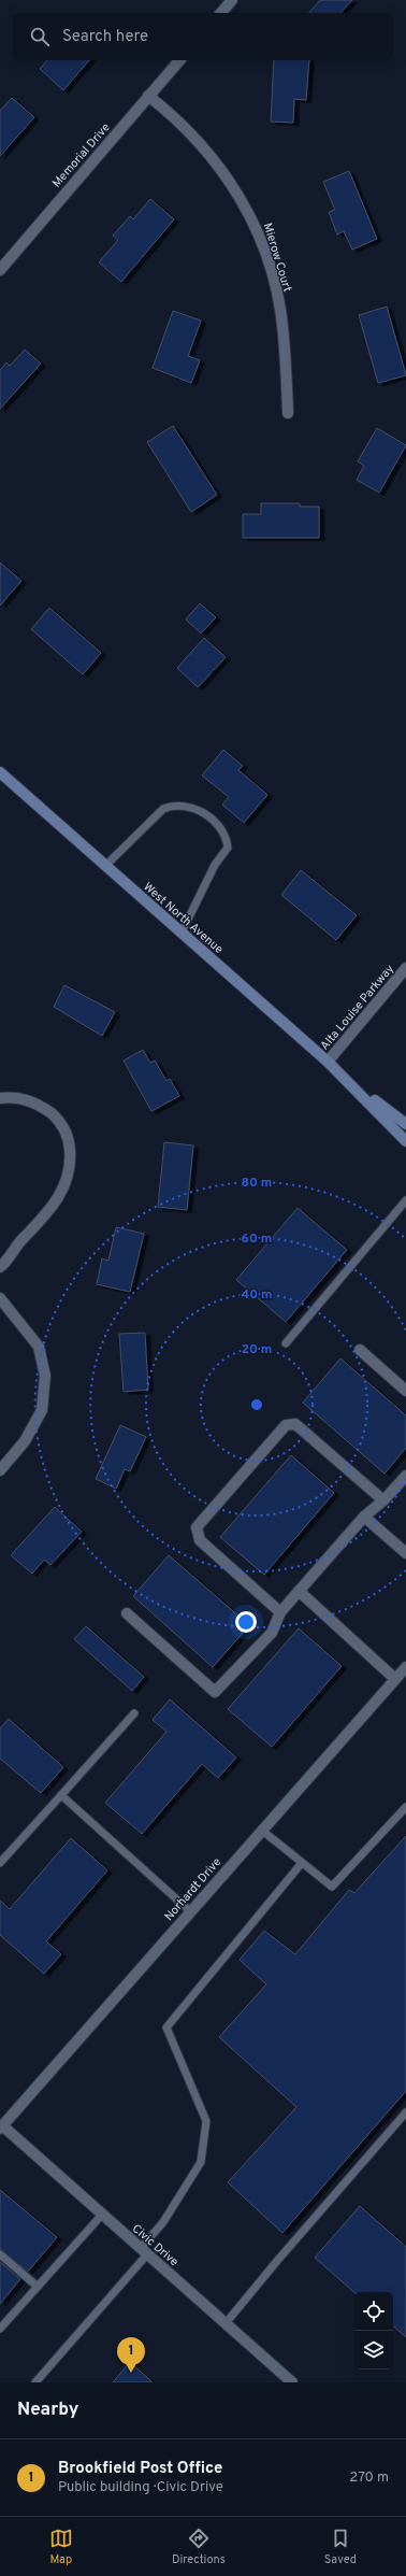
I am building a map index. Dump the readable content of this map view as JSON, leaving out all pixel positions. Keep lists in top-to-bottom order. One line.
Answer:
{"streets":{"main road":["West North Avenue"],"street":["Memorial Drive","Mierow Court","Alta Louise Parkway","Norhardt Drive","Civic Drive"]},"crossings":[["Memorial Drive","Mierow Court"],["West North Avenue","Alta Louise Parkway"],["Norhardt Drive","Civic Drive"]],"page":{"search":"Search here","pins":"1","heading":"Nearby","list":[{"mark":"1","name":"Brookfield Post Office","note":"Public building · Civic Drive","value":"270 m"}],"nav":["Map","Directions","Saved"]},"rings":["80 m","60 m","40 m","20 m"]}
